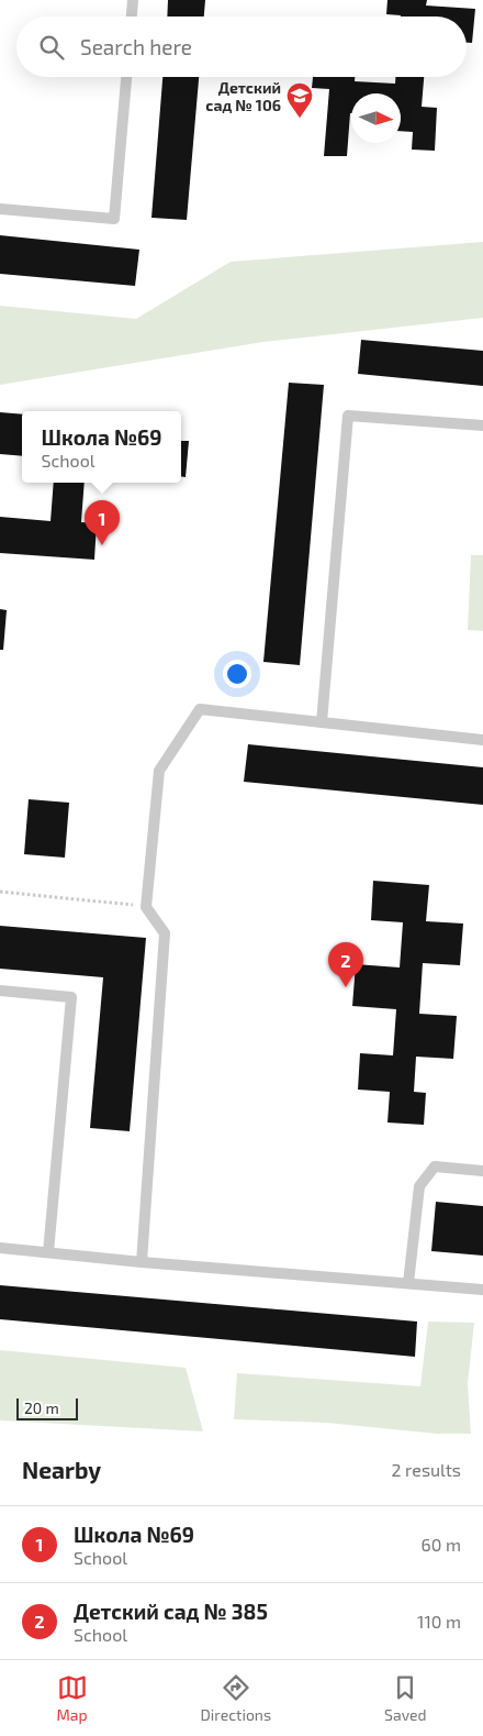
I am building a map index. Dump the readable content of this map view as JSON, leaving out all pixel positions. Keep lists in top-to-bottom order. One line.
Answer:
{"places":{"school or university":["Детский сад № 106"]},"scale_bar":"20 m","north":"right","page":{"search":"Search here","popup":["Школа №69","School"],"pins":["1","2"],"scale":"20 m","heading":["Nearby","2 results"],"list":[{"mark":"1","name":"Школа №69","note":"School","value":"60 m"},{"mark":"2","name":"Детский сад № 385","note":"School","value":"110 m"}],"nav":["Map","Directions","Saved"]}}
